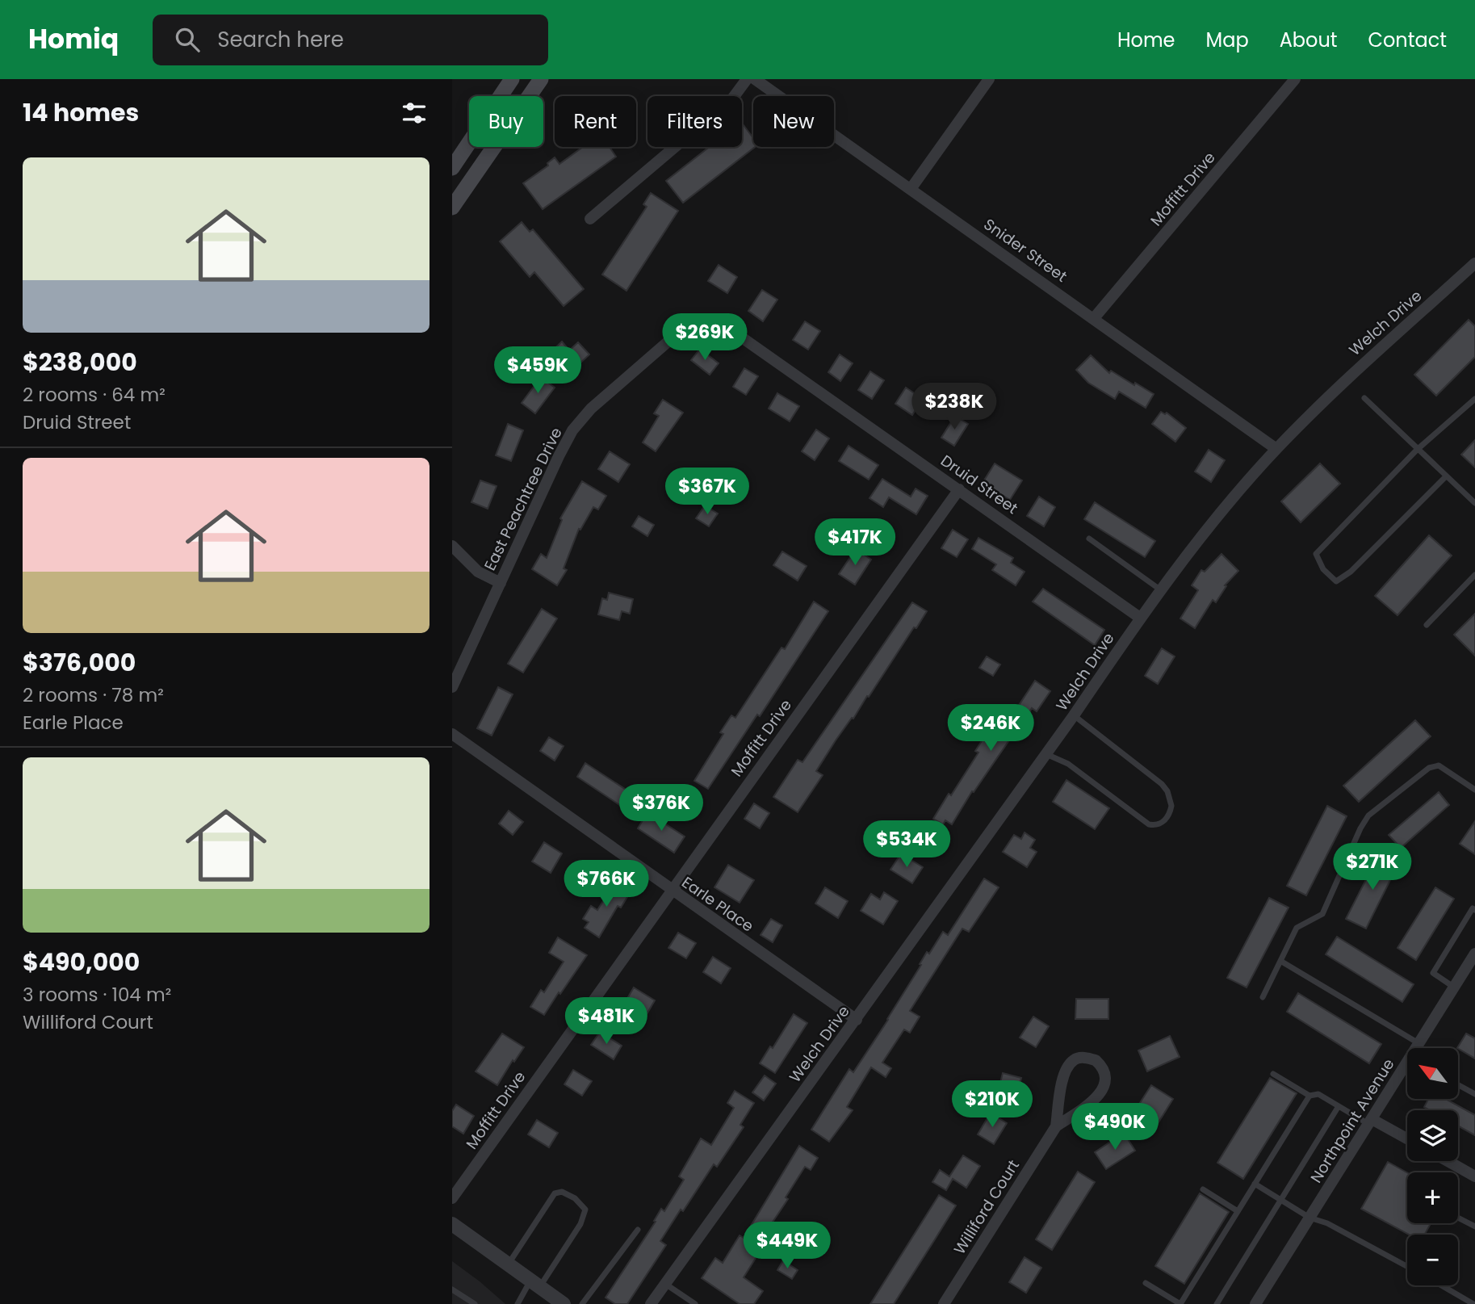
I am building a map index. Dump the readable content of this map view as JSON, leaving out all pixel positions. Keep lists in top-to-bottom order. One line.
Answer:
{"streets":{"street":["Moffitt Drive","Snider Street","Welch Drive","Druid Street","East Peachtree Drive","Earle Place","Northpoint Avenue","Williford Court"]},"crossings":[["Moffitt Drive","Snider Street"],["Moffitt Drive","Druid Street"],["Moffitt Drive","Earle Place"],["Snider Street","Welch Drive"],["Welch Drive","Druid Street"],["Welch Drive","Earle Place"],["Druid Street","East Peachtree Drive"]],"north":"top left","page":{"header":"Homiq","search":"Search here","nav":["Home","Map","About","Contact"],"heading":"14 homes","chip":["Buy","Rent","Filters","New"],"list":[{"name":"$238,000","note":"2 rooms · 64 m² · Druid Street"},{"name":"$376,000","note":"2 rooms · 78 m² · Earle Place"},{"name":"$490,000","note":"3 rooms · 104 m² · Williford Court"}],"price":["$269K","$459K","$238K","$367K","$417K","$246K","$376K","$534K","$271K","$766K","$481K","$210K","$490K","$449K"],"map_buttons":["+","−"]}}
